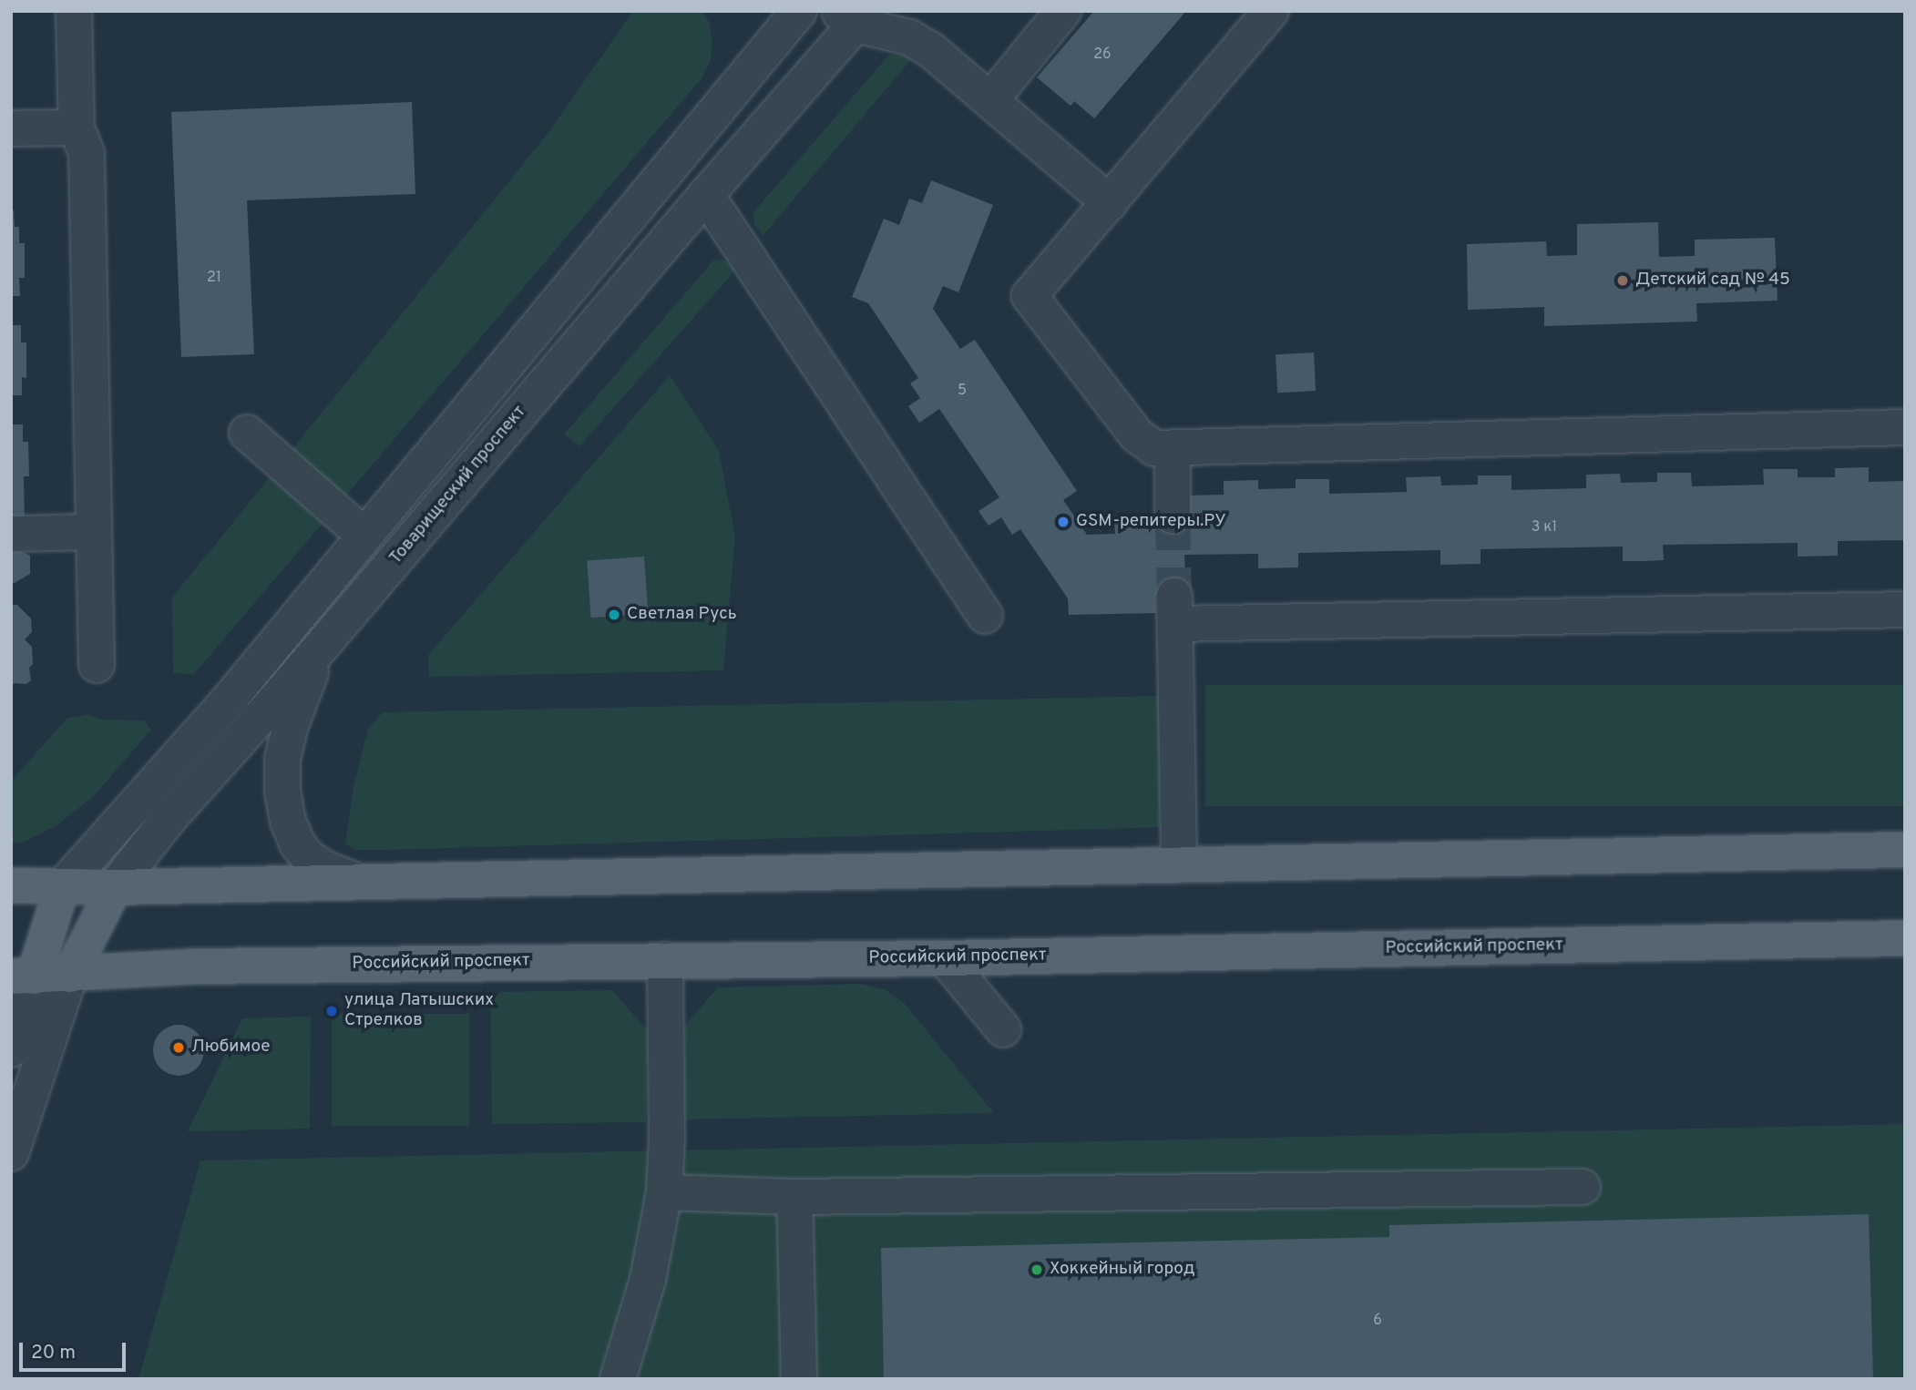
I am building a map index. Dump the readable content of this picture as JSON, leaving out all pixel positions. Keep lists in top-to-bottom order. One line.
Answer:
{"streets":{"main road":["Товарищеский проспект","Российский проспект"]},"crossings":[["Товарищеский проспект","Российский проспект"]],"places":["Детский сад № 45","GSM-репитеры.РУ","Светлая Русь","улица Латышских Стрелков","Любимое","Хоккейный город"],"house_numbers":["26","21","5","3 к1","6"],"scale_bar":"20 m"}
